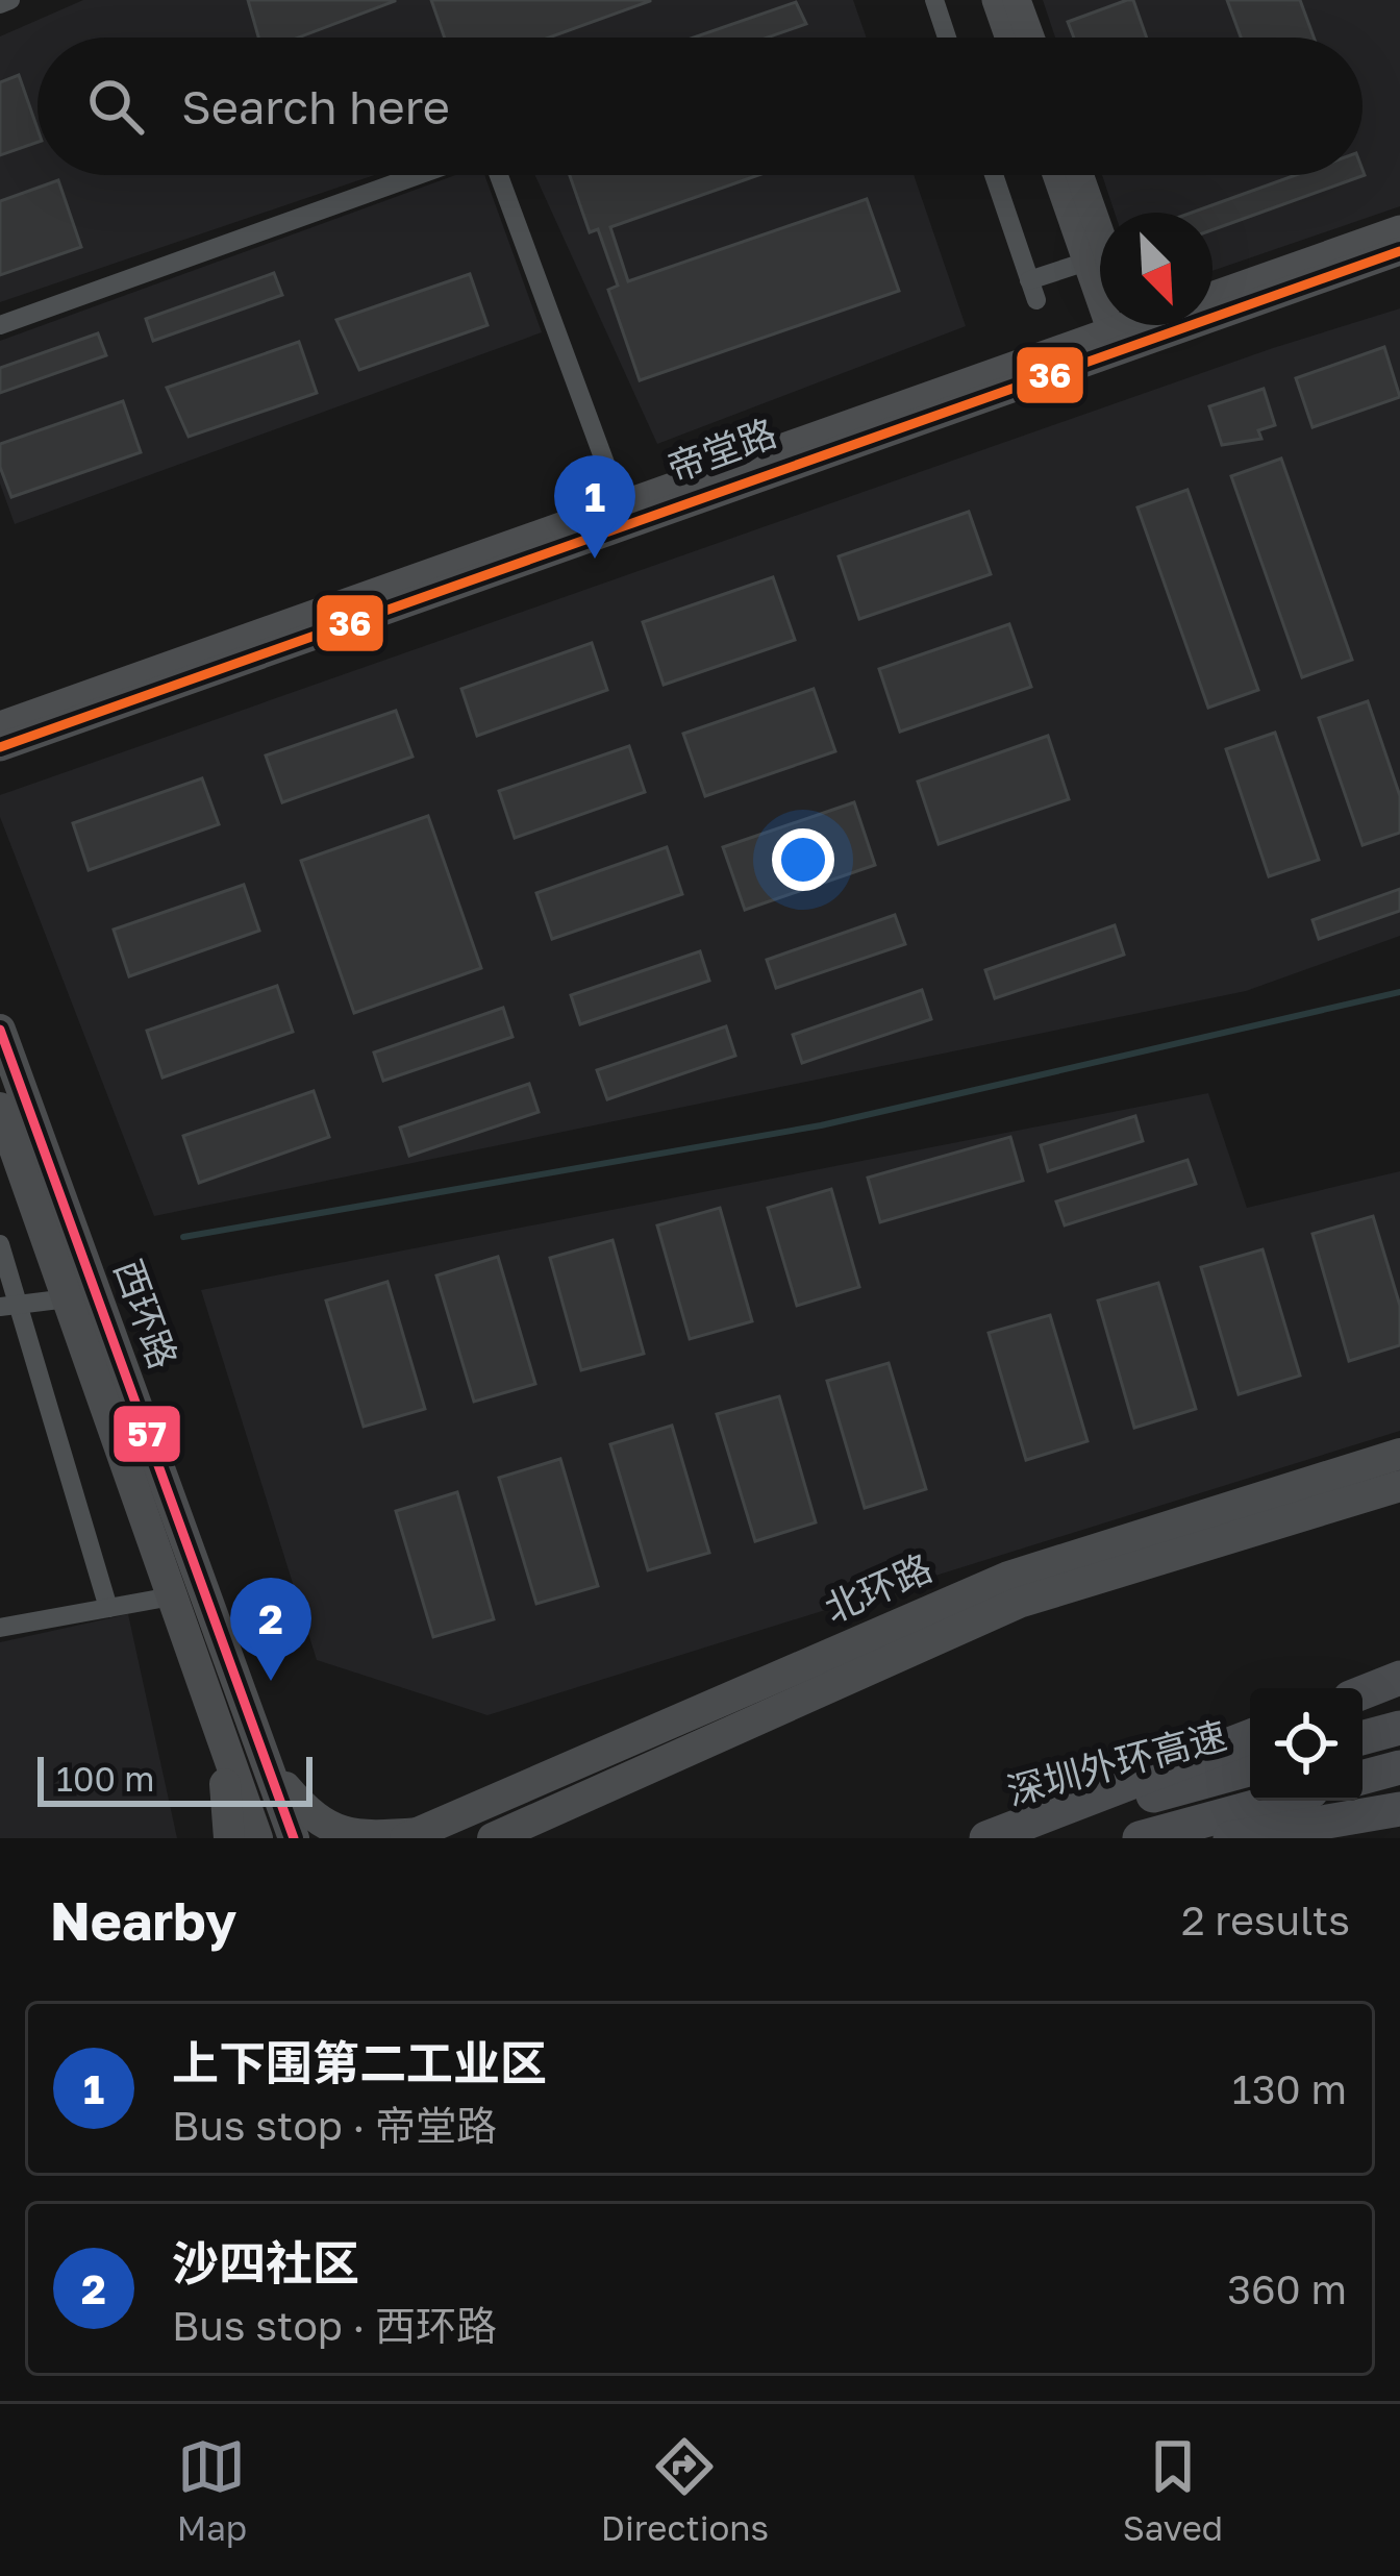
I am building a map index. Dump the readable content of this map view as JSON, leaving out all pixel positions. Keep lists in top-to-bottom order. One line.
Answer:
{"streets":{"highway":["深圳外环高速"],"main road":["西环路","北环路"],"street":["帝堂路"]},"crossings":[["西环路","北环路"]],"lines":["transit line 36","transit line 57"],"scale_bar":"100 m","north":"bottom right","page":{"search":"Search here","pins":["1","2"],"scale":"100 m","heading":["Nearby","2 results"],"list":[{"mark":"1","name":"上下围第二工业区","note":"Bus stop · 帝堂路","value":"130 m"},{"mark":"2","name":"沙四社区","note":"Bus stop · 西环路","value":"360 m"}],"nav":["Map","Directions","Saved"]}}
